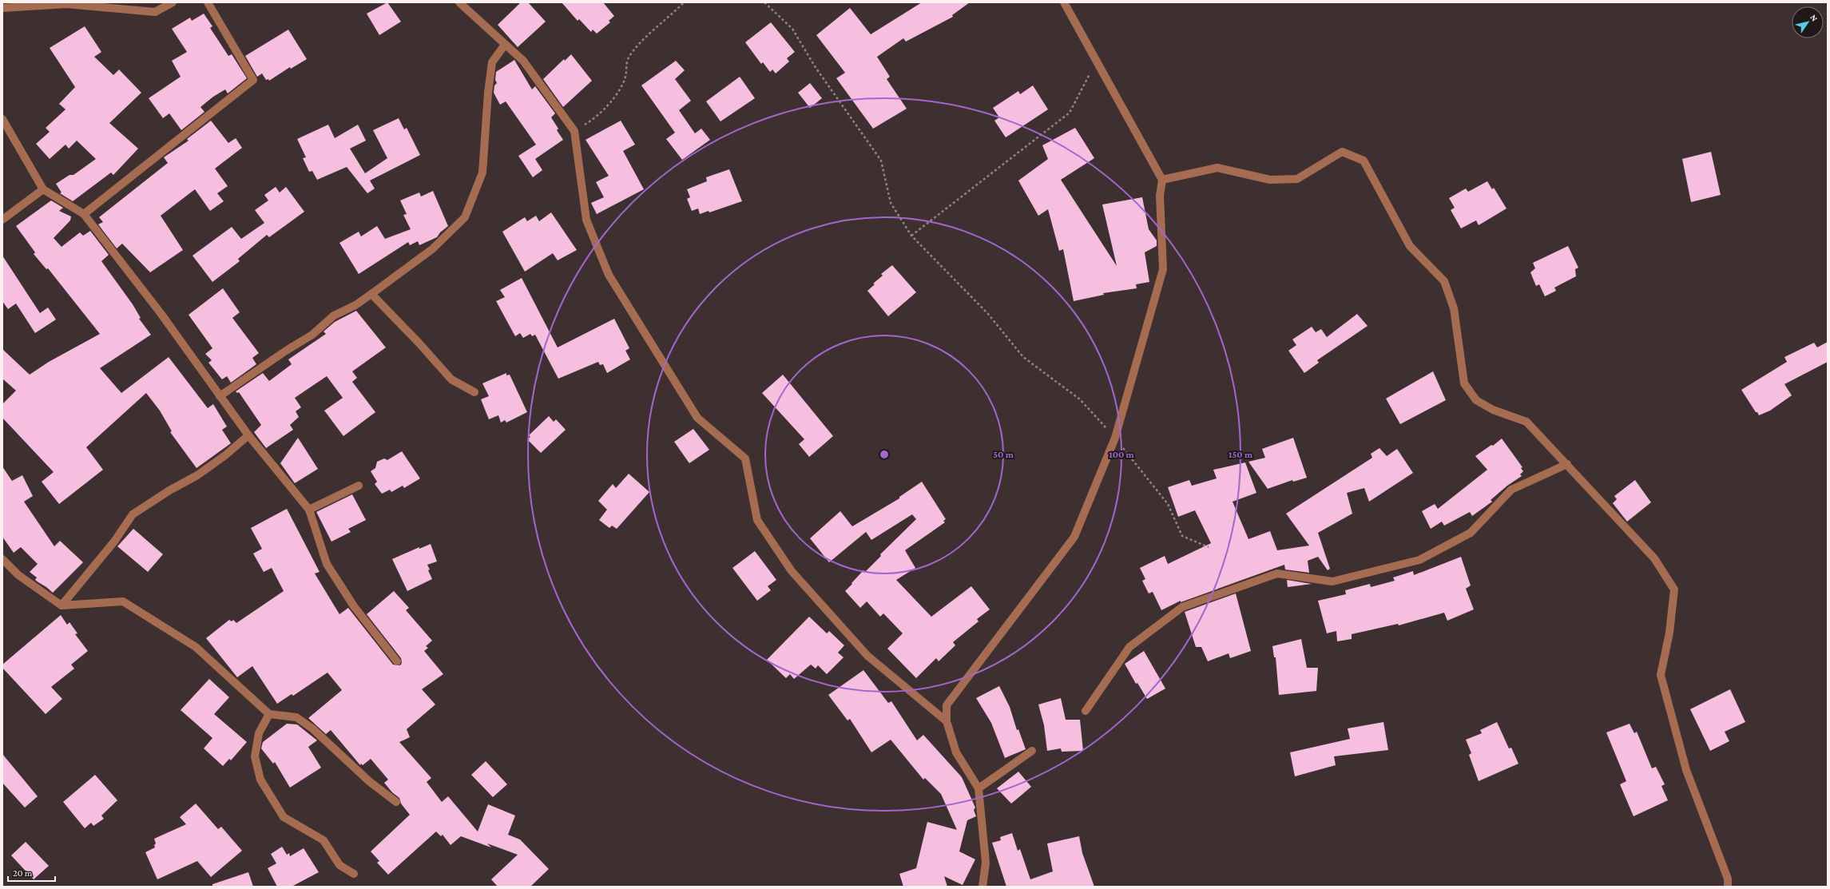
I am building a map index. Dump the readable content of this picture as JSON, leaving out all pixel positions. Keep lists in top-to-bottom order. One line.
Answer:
{"scale_bar":"20 m","north":"top right","rings":["50 m","100 m","150 m"]}
